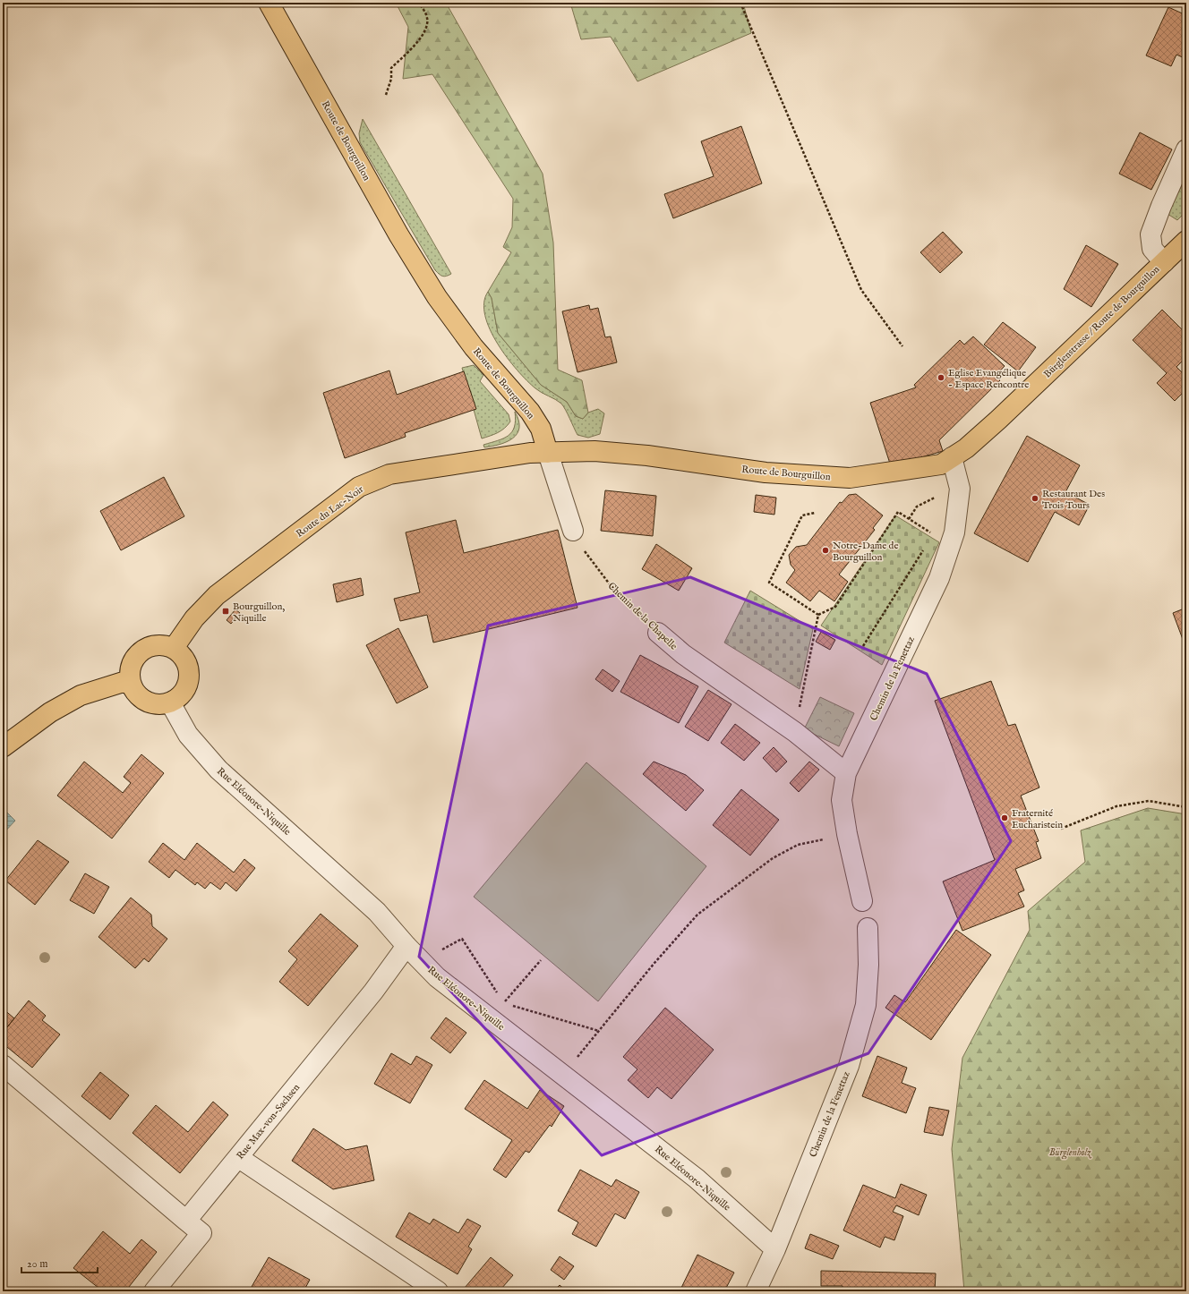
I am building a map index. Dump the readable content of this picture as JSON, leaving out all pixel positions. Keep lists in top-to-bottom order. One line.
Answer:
{"streets":{"main road":["Route de Bourguillon","Bürglenstrasse / Route de Bourguillon","Route du Lac-Noir"],"street":["Chemin de la Chapelle","Chemin de la Fenettaz","Rue Eléonore-Niquille","Rue Max-von-Sachsen"]},"crossings":[["Route de Bourguillon","Bürglenstrasse / Route de Bourguillon"],["Route de Bourguillon","Route du Lac-Noir"],["Route de Bourguillon","Chemin de la Fenettaz"],["Bürglenstrasse / Route de Bourguillon","Chemin de la Fenettaz"],["Route du Lac-Noir","Rue Eléonore-Niquille"],["Chemin de la Chapelle","Chemin de la Fenettaz"],["Chemin de la Fenettaz","Rue Eléonore-Niquille"],["Rue Eléonore-Niquille","Rue Max-von-Sachsen"]],"parks":["Bürglenholz"],"places":{"other":["Eglise Evangélique - Espace Rencontre","Restaurant Des Trois Tours","Notre-Dame de Bourguillon","Fraternité Eucharistein"],"transit":["Bourguillon, Niquille"]},"scale_bar":"20 m"}
